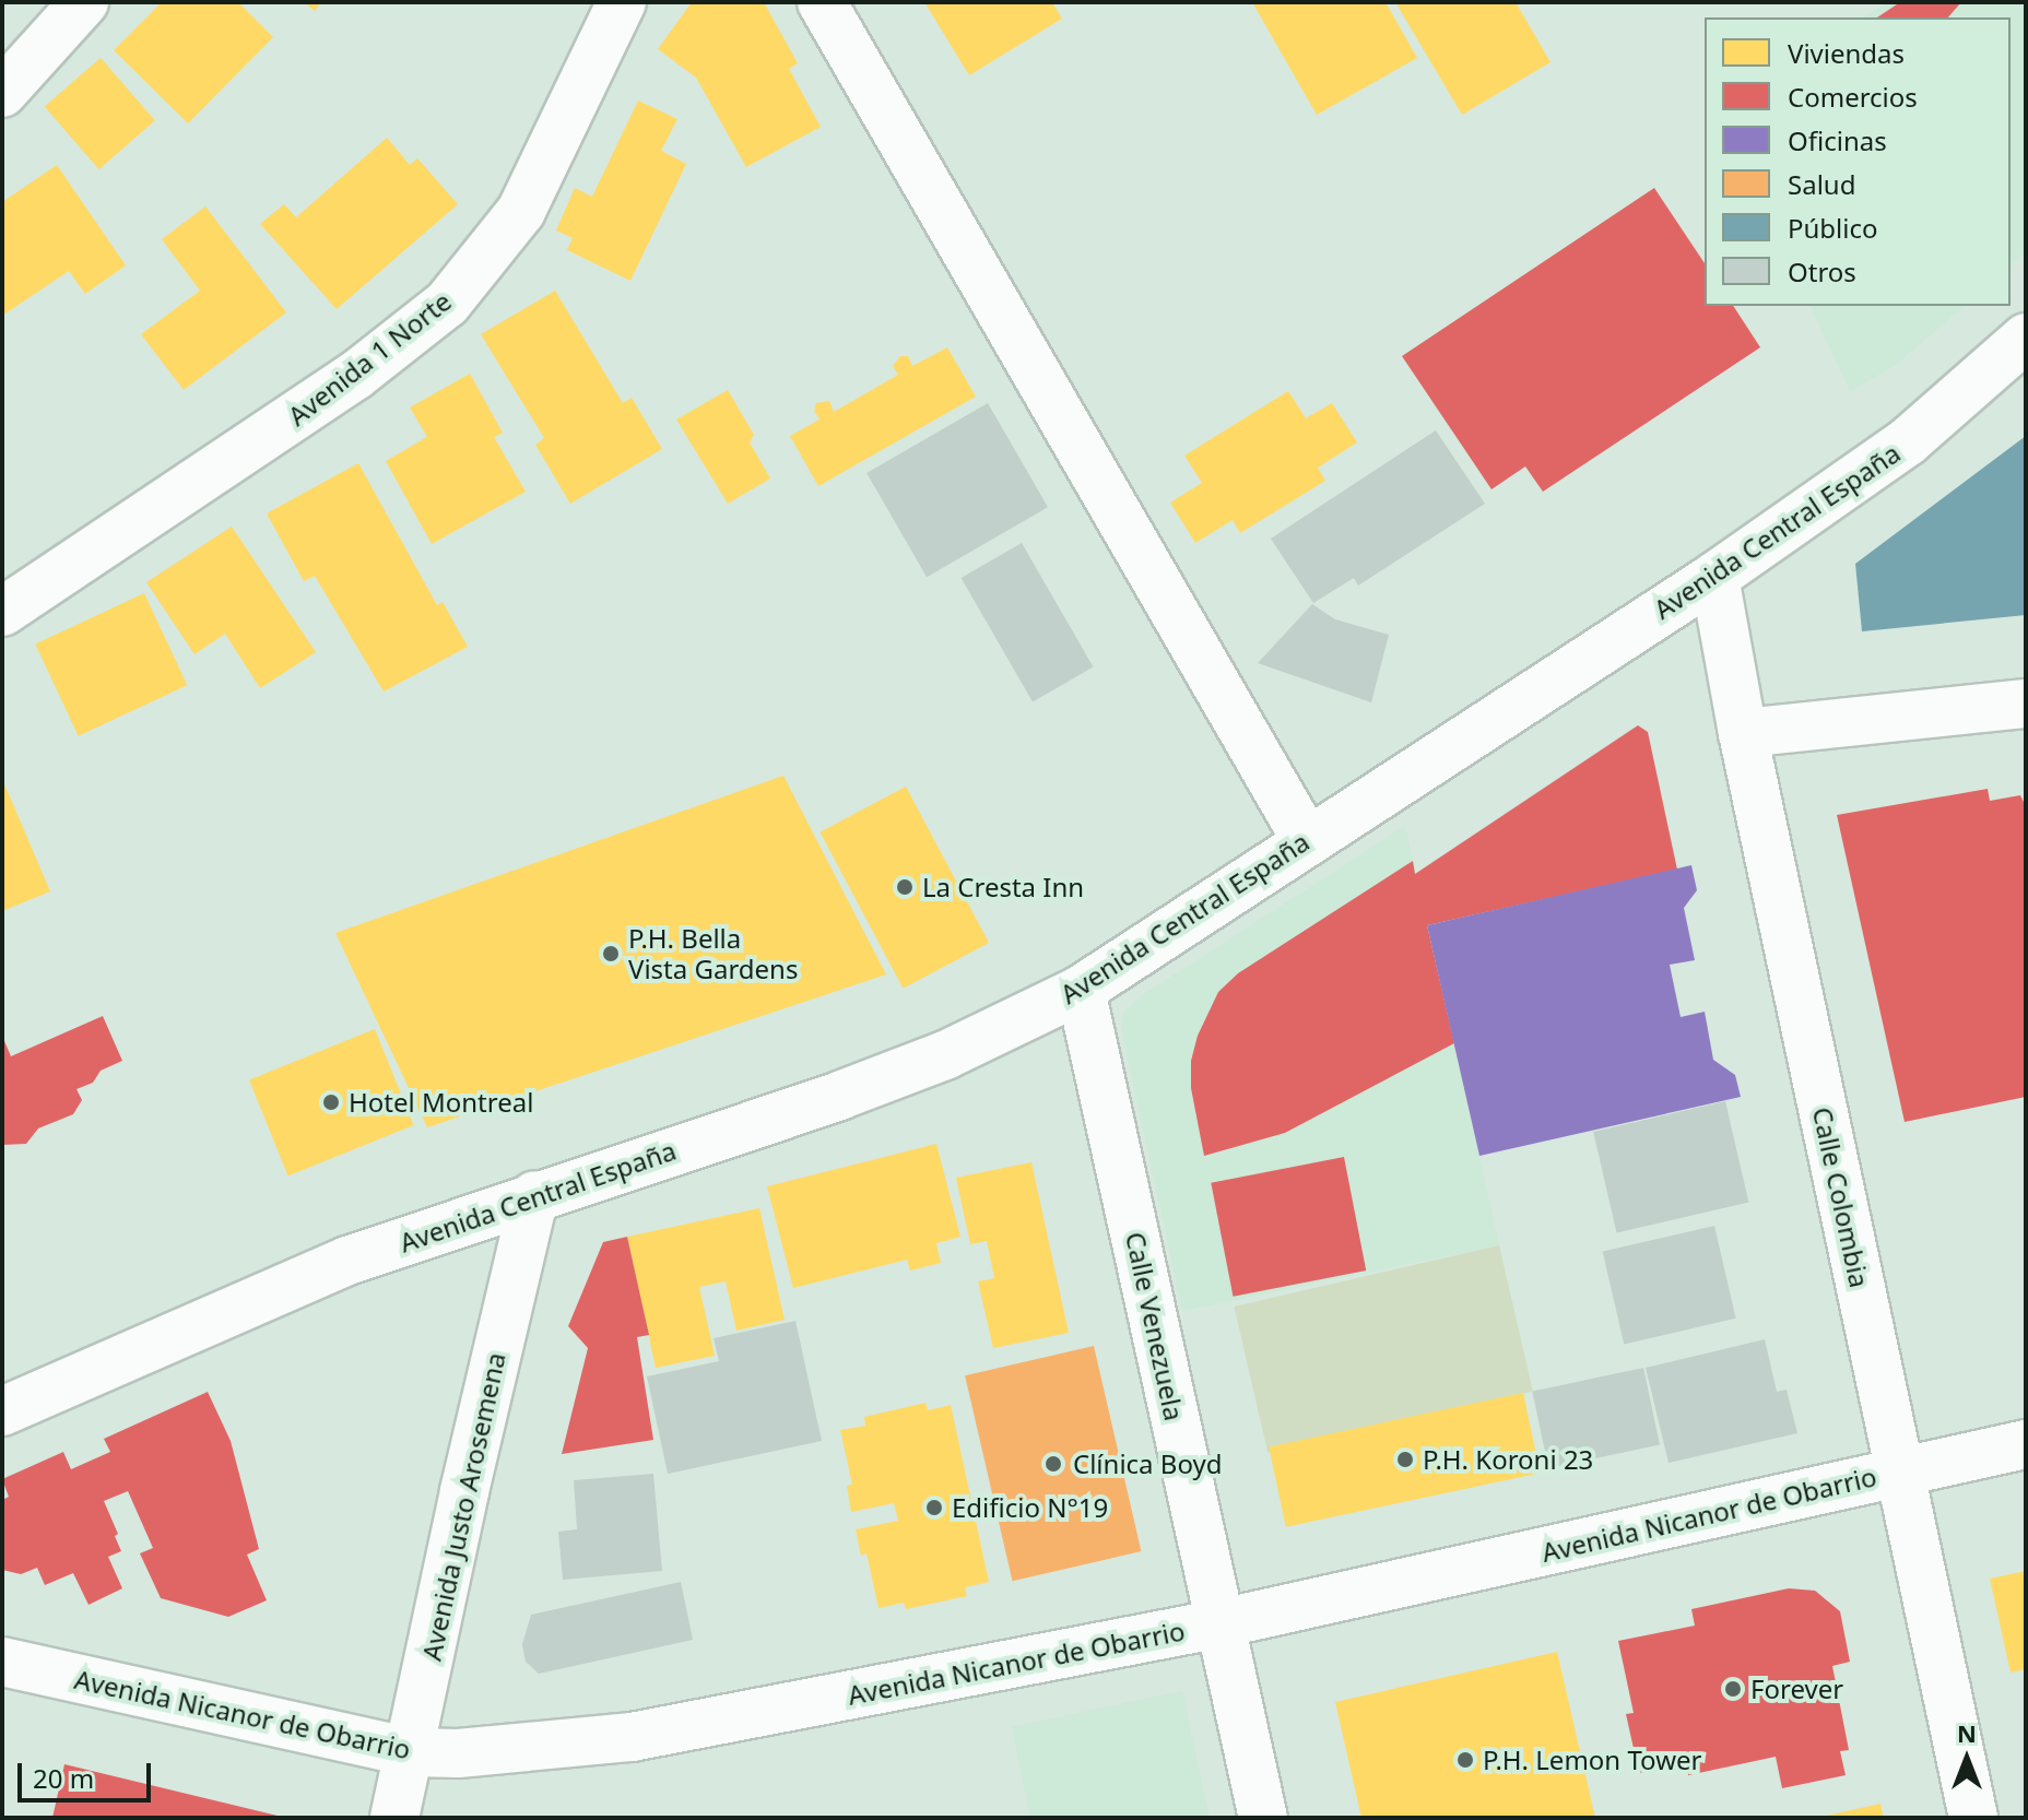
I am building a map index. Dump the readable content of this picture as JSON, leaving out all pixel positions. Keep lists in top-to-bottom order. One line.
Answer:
{"streets":{"street":["Avenida 1 Norte","Avenida Central España","Calle Colombia","Calle Venezuela","Avenida Justo Arosemena","Avenida Nicanor de Obarrio"]},"crossings":[["Avenida Central España","Calle Colombia"],["Avenida Central España","Calle Venezuela"],["Avenida Central España","Avenida Justo Arosemena"],["Calle Colombia","Avenida Nicanor de Obarrio"],["Calle Venezuela","Avenida Nicanor de Obarrio"],["Avenida Justo Arosemena","Avenida Nicanor de Obarrio"]],"places":["La Cresta Inn","P.H. Bella Vista Gardens","Hotel Montreal","P.H. Koroni 23","Clínica Boyd","Edificio N°19","Forever","P.H. Lemon Tower"],"legend":["Viviendas","Comercios","Oficinas","Salud","Público","Otros"],"scale_bar":"20 m","north":"top"}
